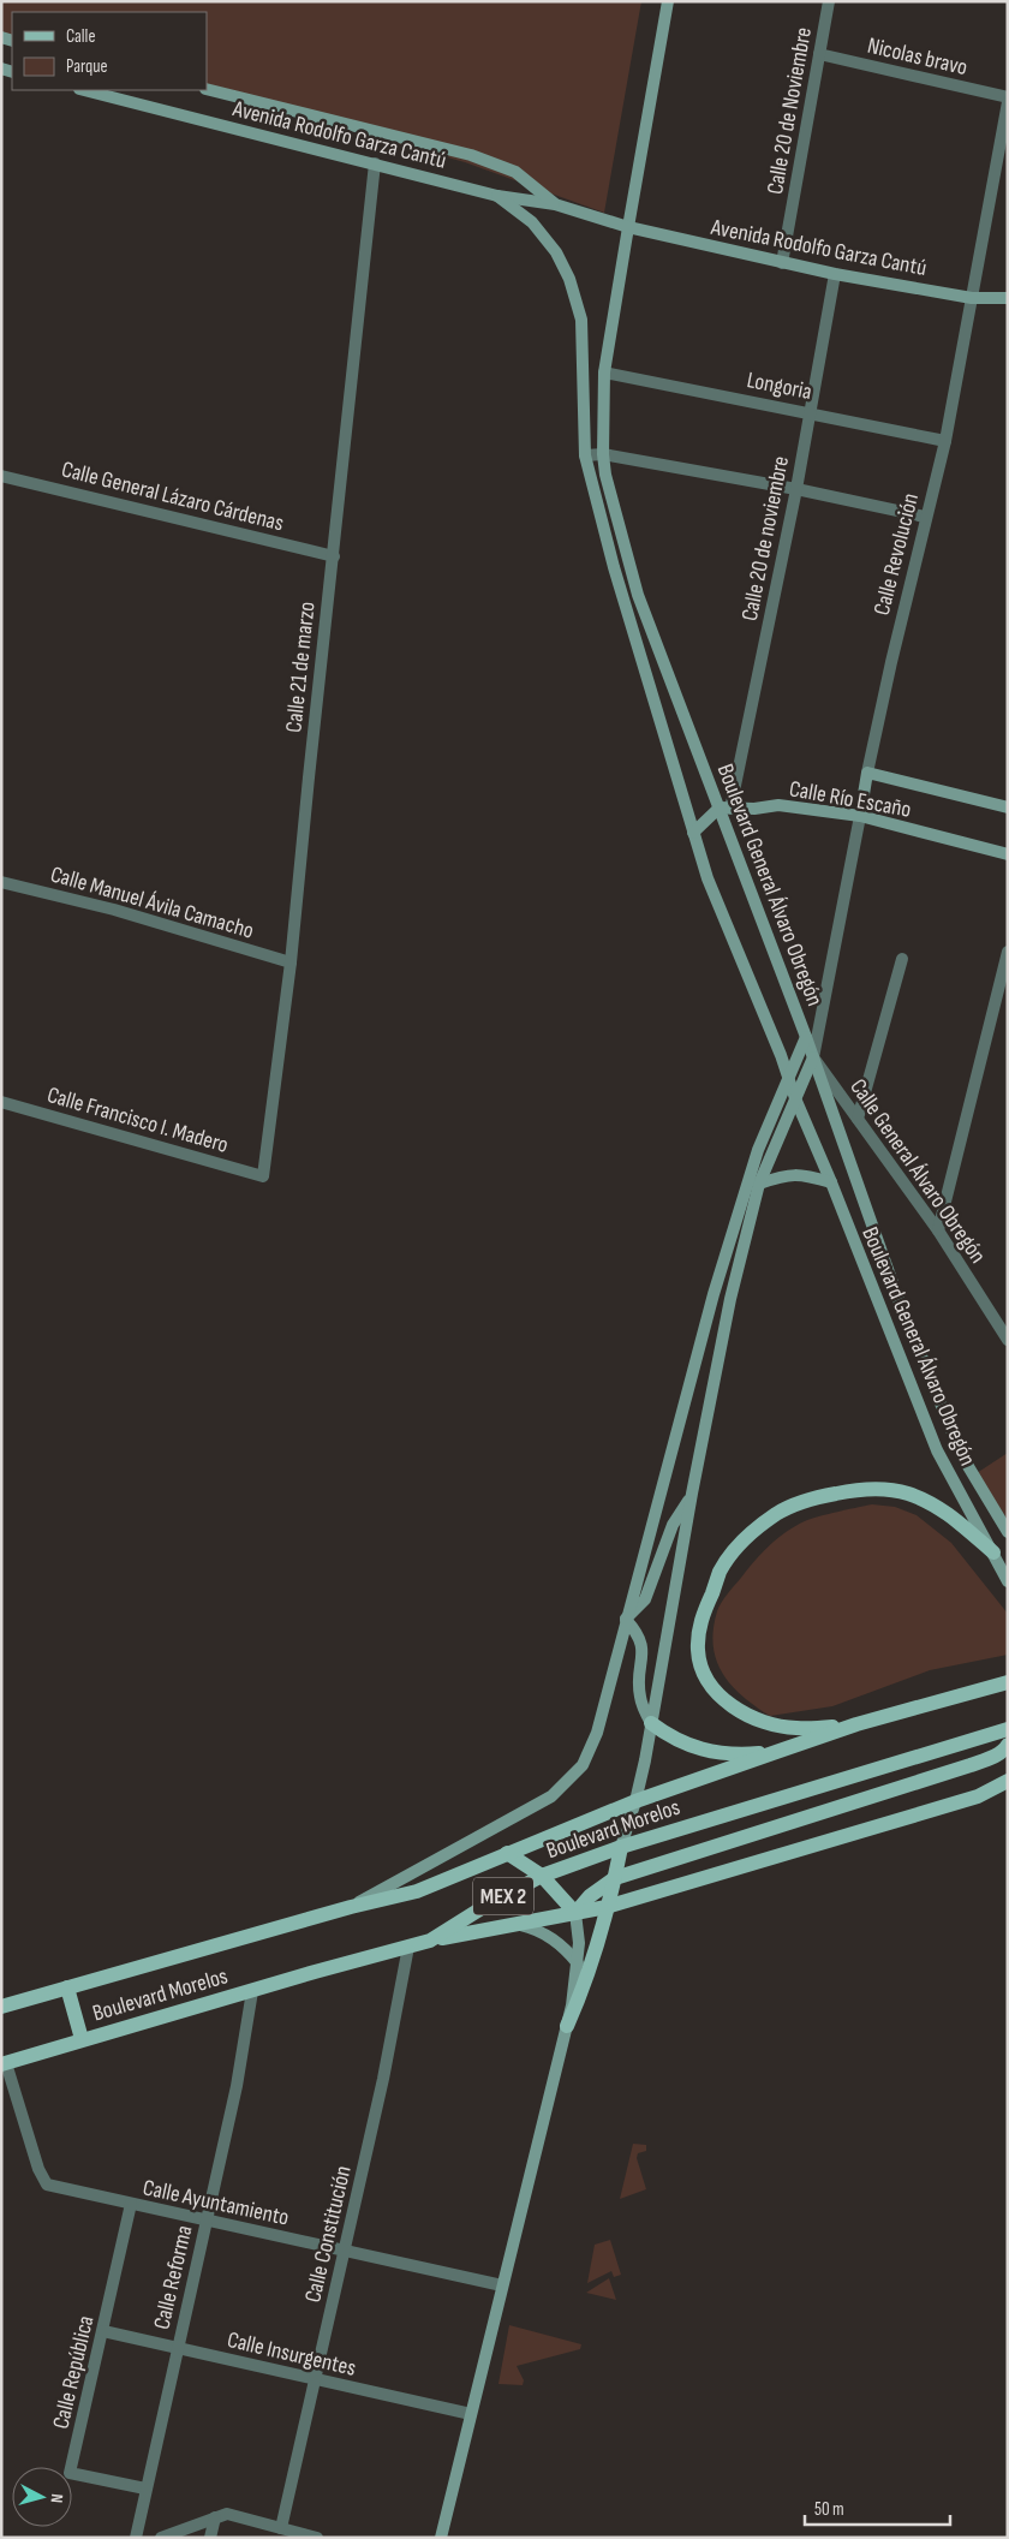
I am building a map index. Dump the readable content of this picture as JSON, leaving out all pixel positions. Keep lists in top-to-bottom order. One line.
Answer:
{"streets":{"main road":["Avenida Rodolfo Garza Cantú","Calle Revolución","Calle Río Escaño","Boulevard General Álvaro Obregón","Boulevard Morelos","MEX 2"],"street":["Nicolas bravo","Calle 20 de Noviembre","Longoria","Calle General Lázaro Cárdenas","Calle 20 de noviembre","Calle 21 de marzo","Calle Manuel Ávila Camacho","Calle Francisco I. Madero","Calle General Álvaro Obregón","Calle Ayuntamiento","Calle Constitución","Calle Reforma","Calle Insurgentes","Calle República"]},"crossings":[["Nicolas bravo","Calle 20 de Noviembre"],["Nicolas bravo","Calle Revolución"],["Calle 20 de Noviembre","Avenida Rodolfo Garza Cantú"],["Avenida Rodolfo Garza Cantú","Calle 20 de noviembre"],["Avenida Rodolfo Garza Cantú","Calle Revolución"],["Avenida Rodolfo Garza Cantú","Calle 21 de marzo"],["Avenida Rodolfo Garza Cantú","Boulevard General Álvaro Obregón"],["Longoria","Calle 20 de noviembre"],["Longoria","Calle Revolución"],["Longoria","Boulevard General Álvaro Obregón"],["Calle General Lázaro Cárdenas","Calle 21 de marzo"],["Calle 20 de noviembre","Calle Río Escaño"],["Calle 20 de noviembre","Boulevard General Álvaro Obregón"],["Calle Revolución","Calle Río Escaño"],["Calle Revolución","Boulevard General Álvaro Obregón"],["Calle Revolución","Calle General Álvaro Obregón"],["Calle 21 de marzo","Calle Manuel Ávila Camacho"],["Calle 21 de marzo","Calle Francisco I. Madero"],["Calle Río Escaño","Boulevard General Álvaro Obregón"],["Boulevard General Álvaro Obregón","Calle General Álvaro Obregón"],["Boulevard Morelos","Calle Ayuntamiento"],["Boulevard Morelos","Calle Constitución"],["Boulevard Morelos","Calle Reforma"],["Calle Ayuntamiento","Calle Constitución"],["Calle Ayuntamiento","Calle Reforma"],["Calle Ayuntamiento","Calle República"],["Calle Constitución","Calle Insurgentes"],["Calle Reforma","Calle Insurgentes"],["Calle Reforma","Calle República"],["Calle Insurgentes","Calle República"]],"legend":["Calle","Parque"],"scale_bar":"50 m","north":"right"}
